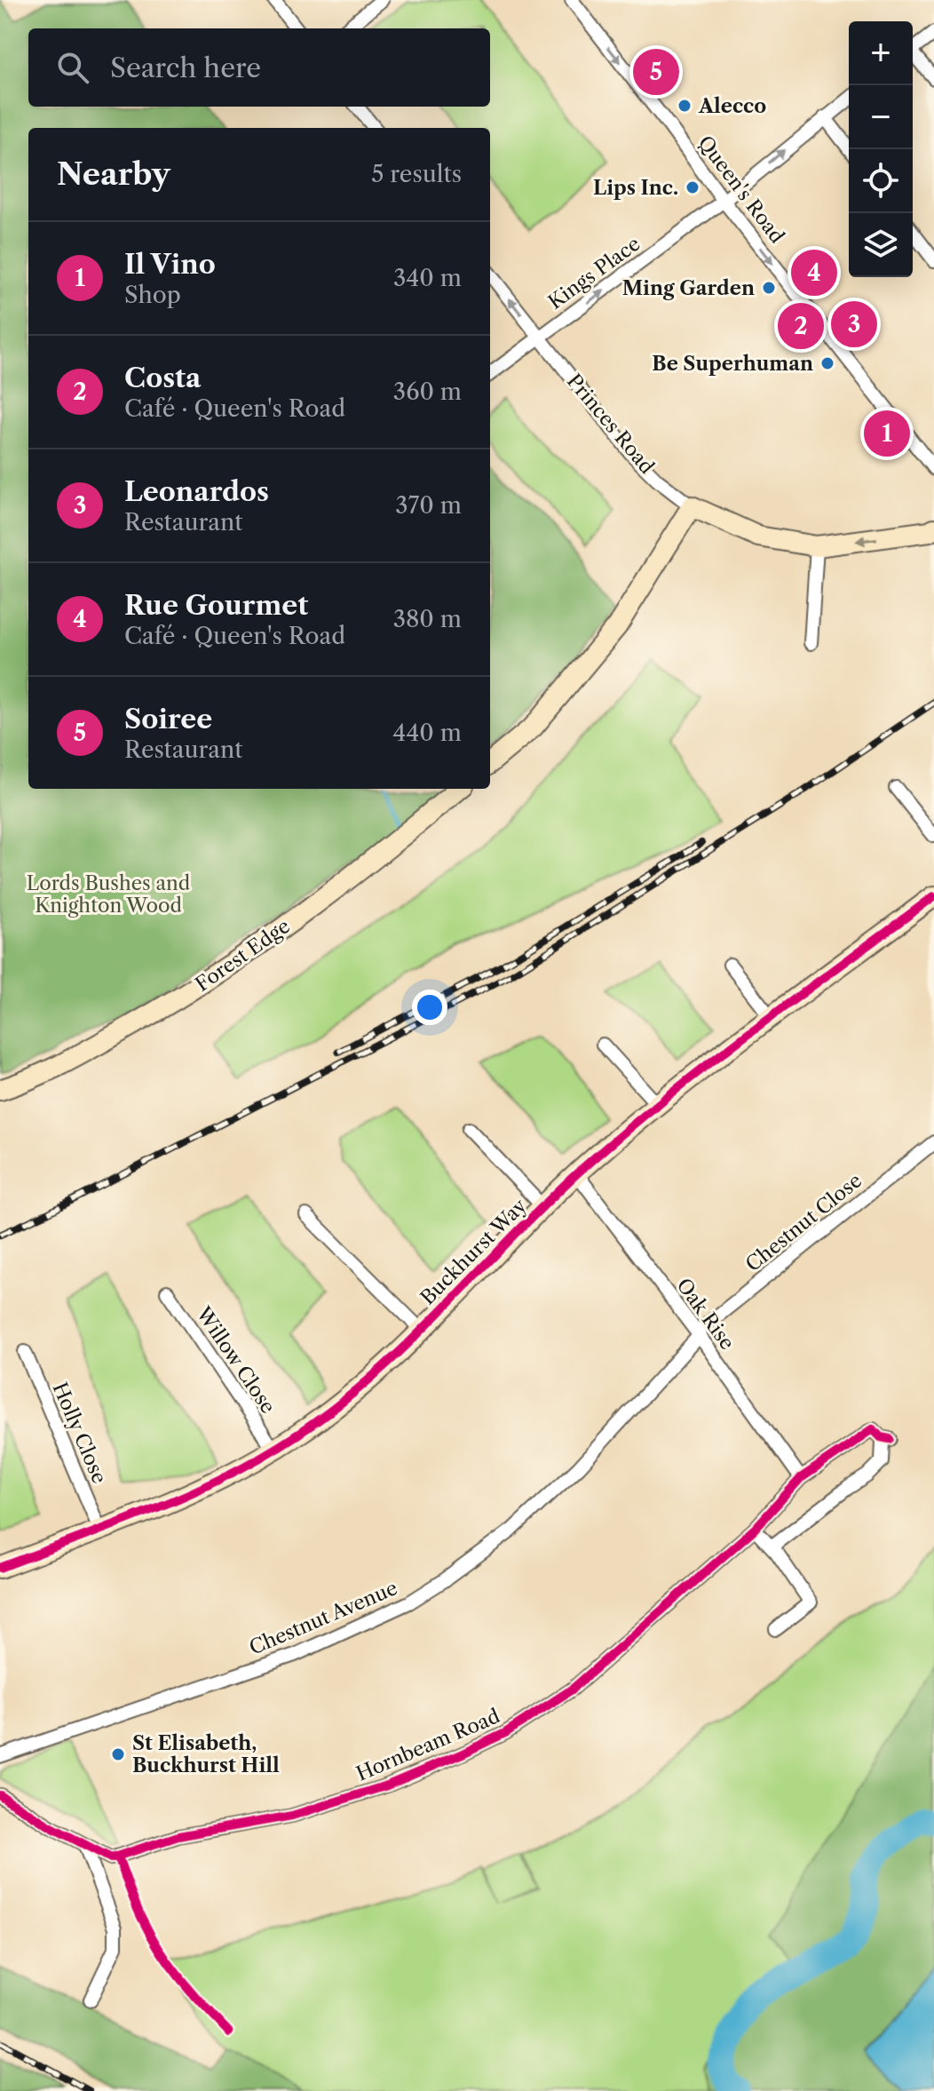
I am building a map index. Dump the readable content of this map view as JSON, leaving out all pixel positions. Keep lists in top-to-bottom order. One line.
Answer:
{"streets":{"street":["Queen's Road","Kings Place","Princes Road","Forest Edge","Chestnut Close","Buckhurst Way","Oak Rise","Willow Close","Holly Close","Chestnut Avenue","Hornbeam Road"]},"crossings":[["Queen's Road","Kings Place"],["Kings Place","Princes Road"],["Chestnut Close","Oak Rise"],["Chestnut Close","Chestnut Avenue"],["Buckhurst Way","Oak Rise"],["Buckhurst Way","Willow Close"],["Buckhurst Way","Holly Close"],["Oak Rise","Chestnut Avenue"],["Oak Rise","Hornbeam Road"]],"one_way":["Queen's Road","Kings Place"],"parks":["Lords Bushes and Knighton Wood"],"places":["Alecco","Lips Inc.","Ming Garden","Be Superhuman","St Elisabeth, Buckhurst Hill"],"page":{"map_buttons":["+","−"],"search":"Search here","pins":["5","4","3","2","1"],"heading":["Nearby","5 results"],"list":[{"mark":"1","name":"Il Vino","note":"Shop","value":"340 m"},{"mark":"2","name":"Costa","note":"Café · Queen's Road","value":"360 m"},{"mark":"3","name":"Leonardos","note":"Restaurant","value":"370 m"},{"mark":"4","name":"Rue Gourmet","note":"Café · Queen's Road","value":"380 m"},{"mark":"5","name":"Soiree","note":"Restaurant","value":"440 m"}]}}
